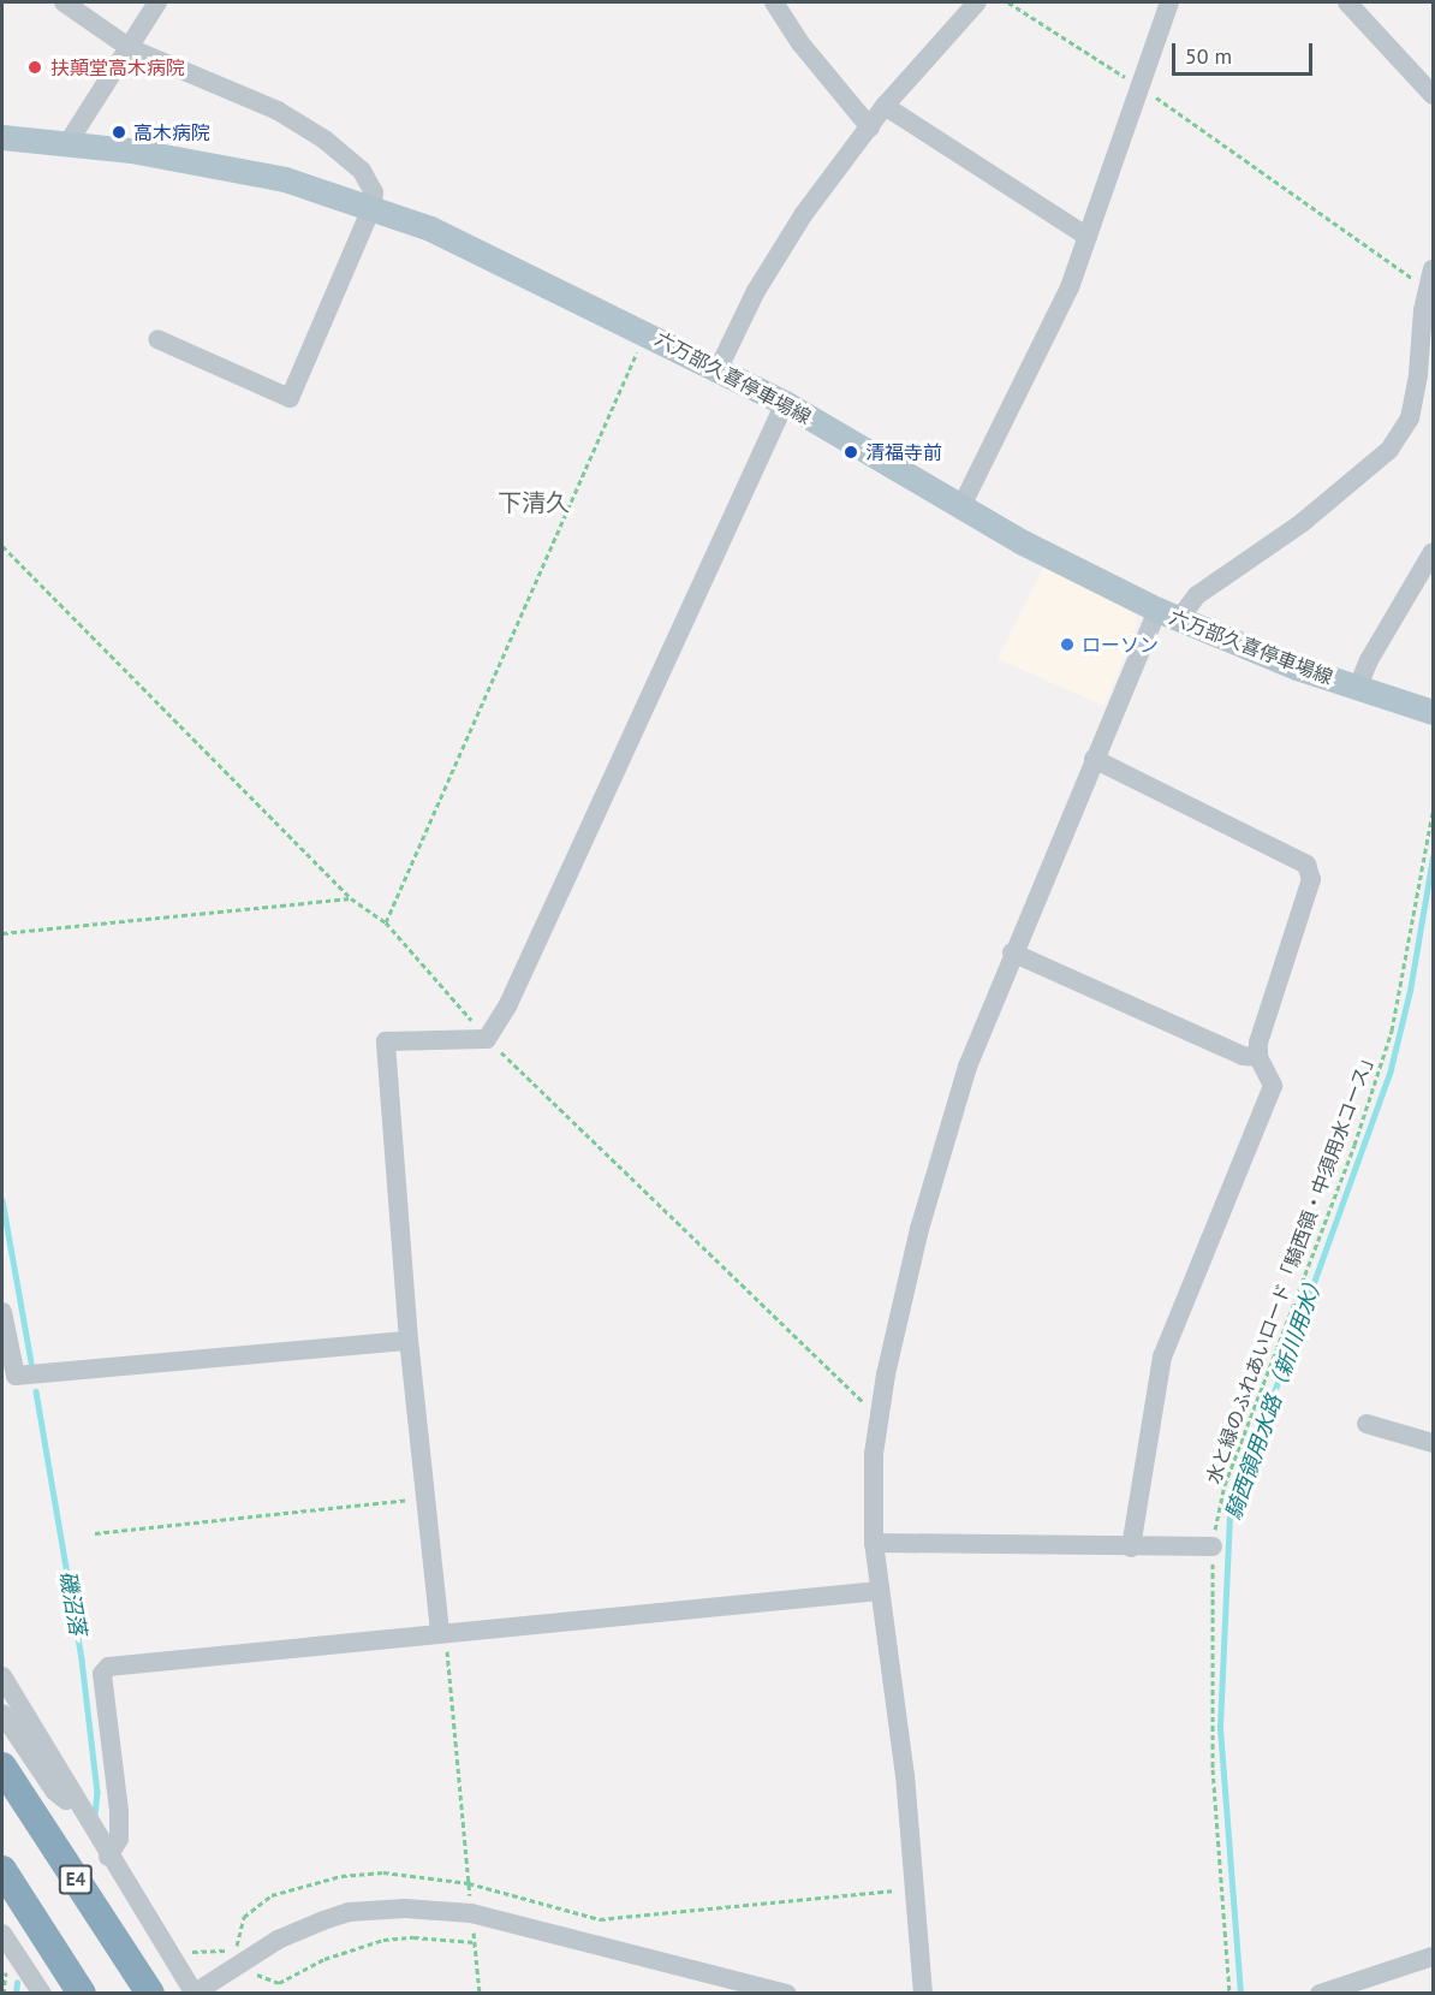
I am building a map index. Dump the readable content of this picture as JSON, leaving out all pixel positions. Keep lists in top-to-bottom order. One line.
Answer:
{"streets":{"highway":["E4"],"main road":["六万部久喜停車場線"],"path":["水と緑のふれあいロード「騎西領・中須用水コース」"]},"districts":["下清久"],"water":["騎西領用水路（新川用水）","磯沼落"],"places":["扶顛堂高木病院","高木病院","清福寺前","ローソン"],"scale_bar":"50 m"}
